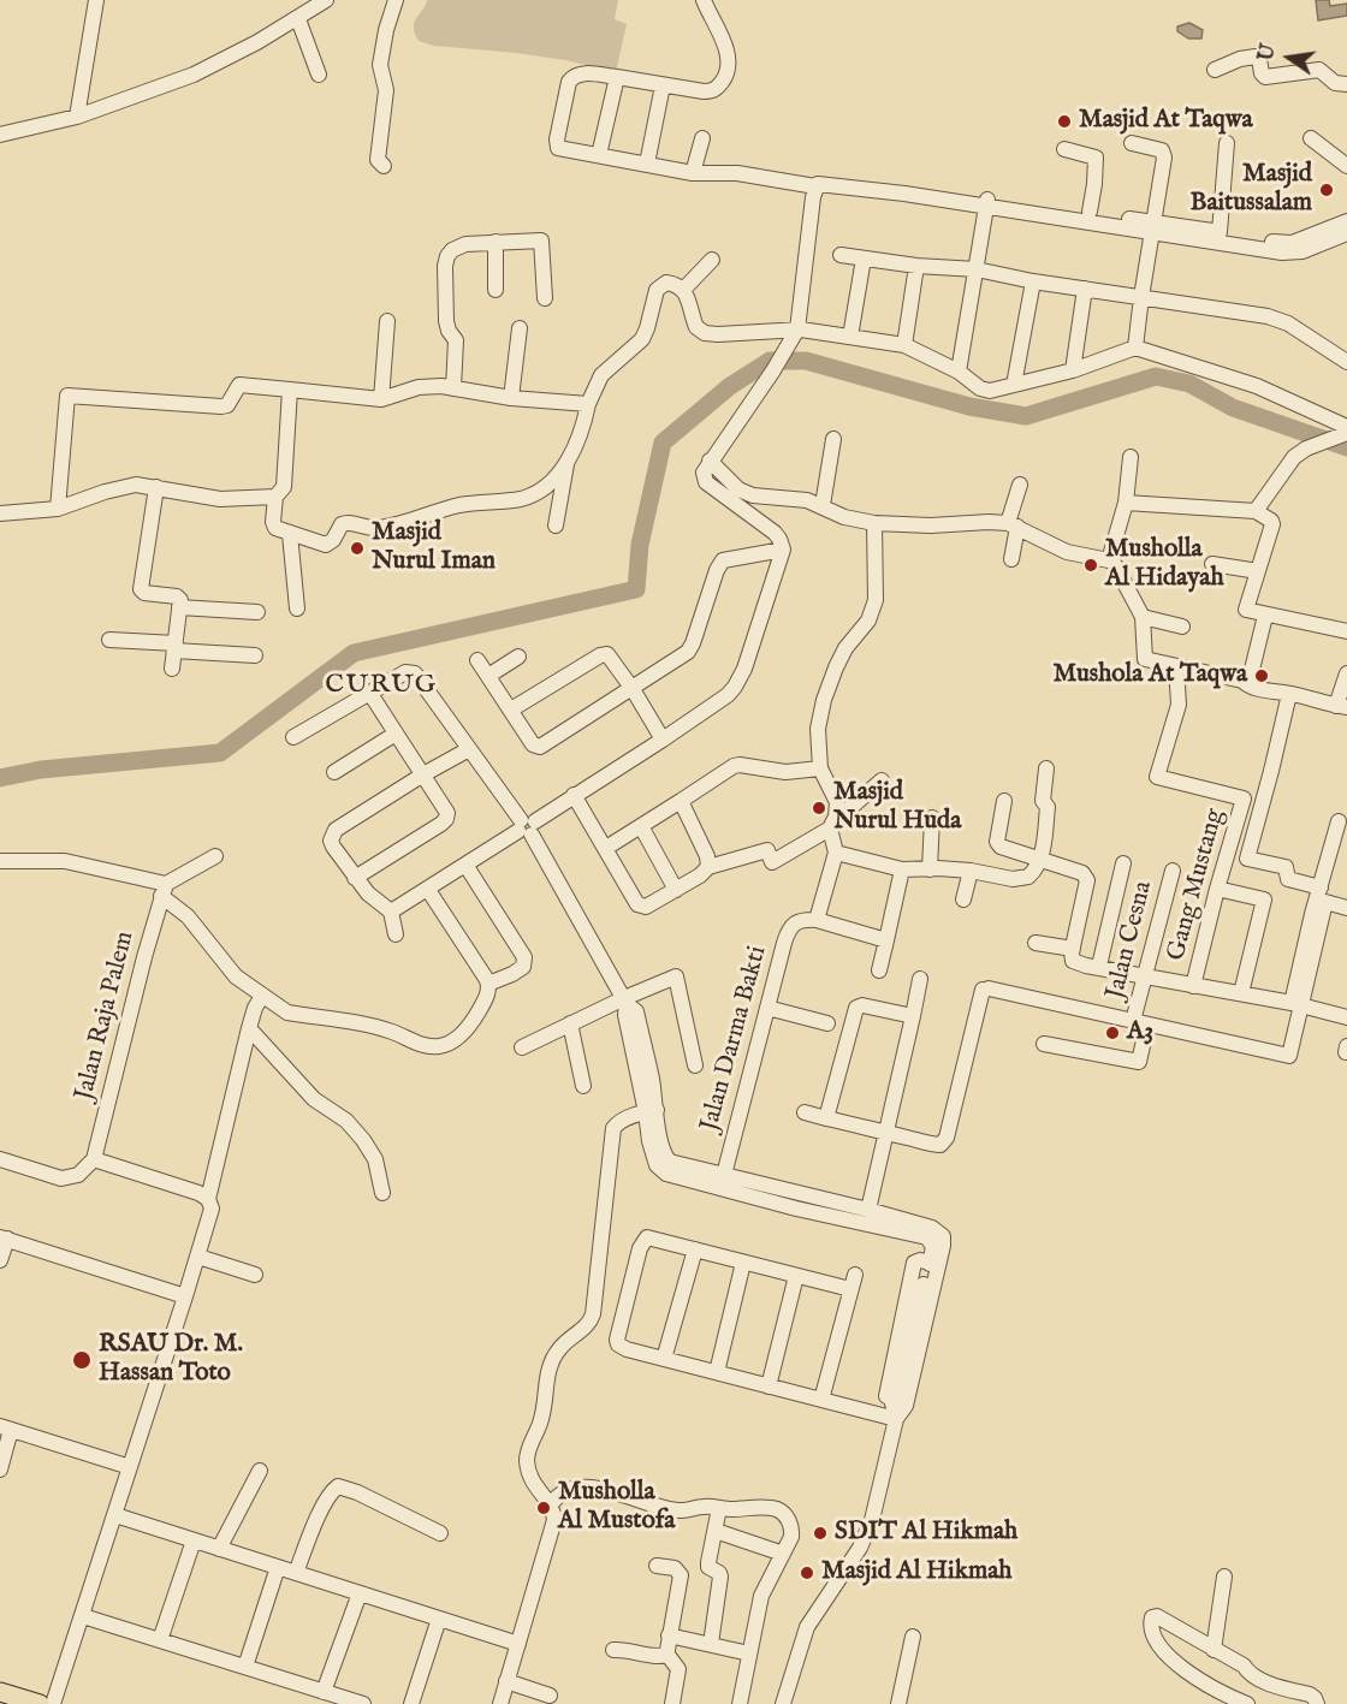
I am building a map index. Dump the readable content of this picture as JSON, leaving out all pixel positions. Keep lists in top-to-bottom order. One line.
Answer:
{"streets":{"street":["Gang Mustang","Jalan Cesna","Jalan Raja Palem","Jalan Darma Bakti"]},"districts":["CURUG"],"places":["Masjid At Taqwa","Masjid Baitussalam","Masjid Nurul Iman","Musholla Al Hidayah","Mushola At Taqwa","Masjid Nurul Huda","A3","RSAU Dr. M. Hassan Toto","Musholla Al Mustofa","SDIT Al Hikmah","Masjid Al Hikmah"],"north":"left"}
